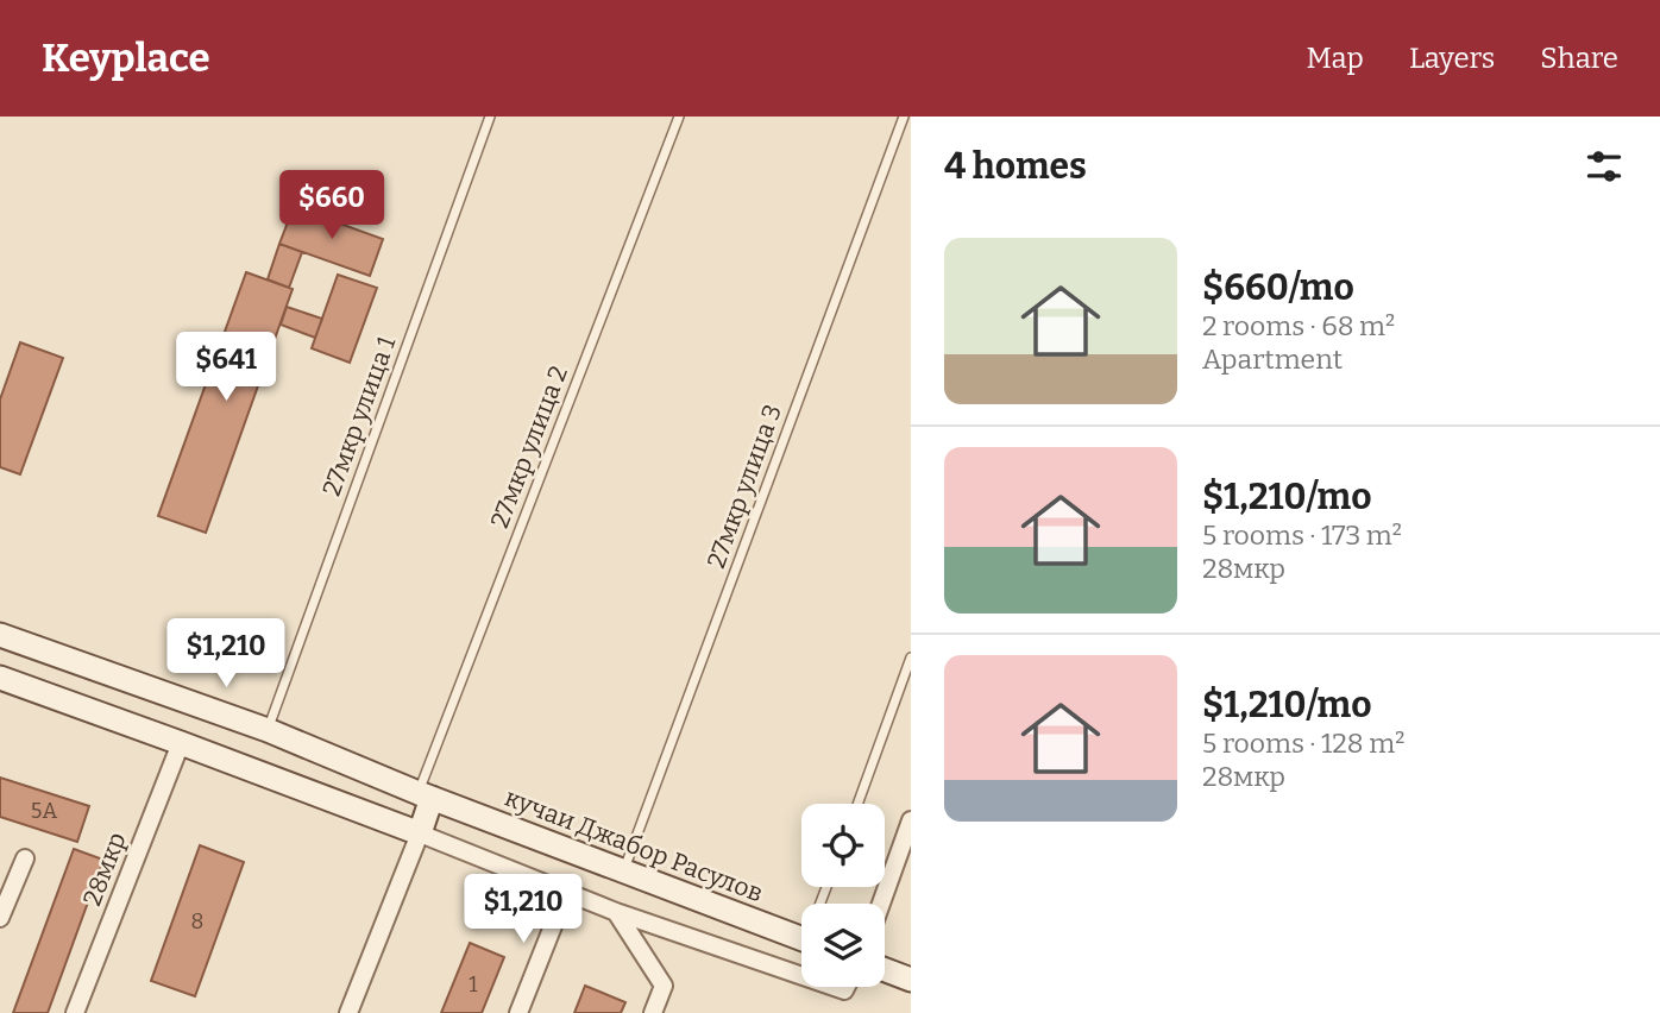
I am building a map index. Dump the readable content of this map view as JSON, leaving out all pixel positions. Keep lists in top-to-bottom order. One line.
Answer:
{"streets":{"street":["кучаи Джабор Расулов","28мкр"],"lane":["27мкр улица 1","27мкр улица 2","27мкр улица 3"]},"crossings":[["27мкр улица 1","кучаи Джабор Расулов"],["27мкр улица 2","кучаи Джабор Расулов"],["27мкр улица 3","кучаи Джабор Расулов"]],"house_numbers":["5А","8","1"],"page":{"header":"Keyplace","nav":["Map","Layers","Share"],"heading":"4 homes","price":["$660","$641","$1,210","$1,210"],"list":[{"name":"$660/mo","note":"2 rooms · 68 m² · Apartment"},{"name":"$1,210/mo","note":"5 rooms · 173 m² · 28мкр"},{"name":"$1,210/mo","note":"5 rooms · 128 m² · 28мкр"}]}}
